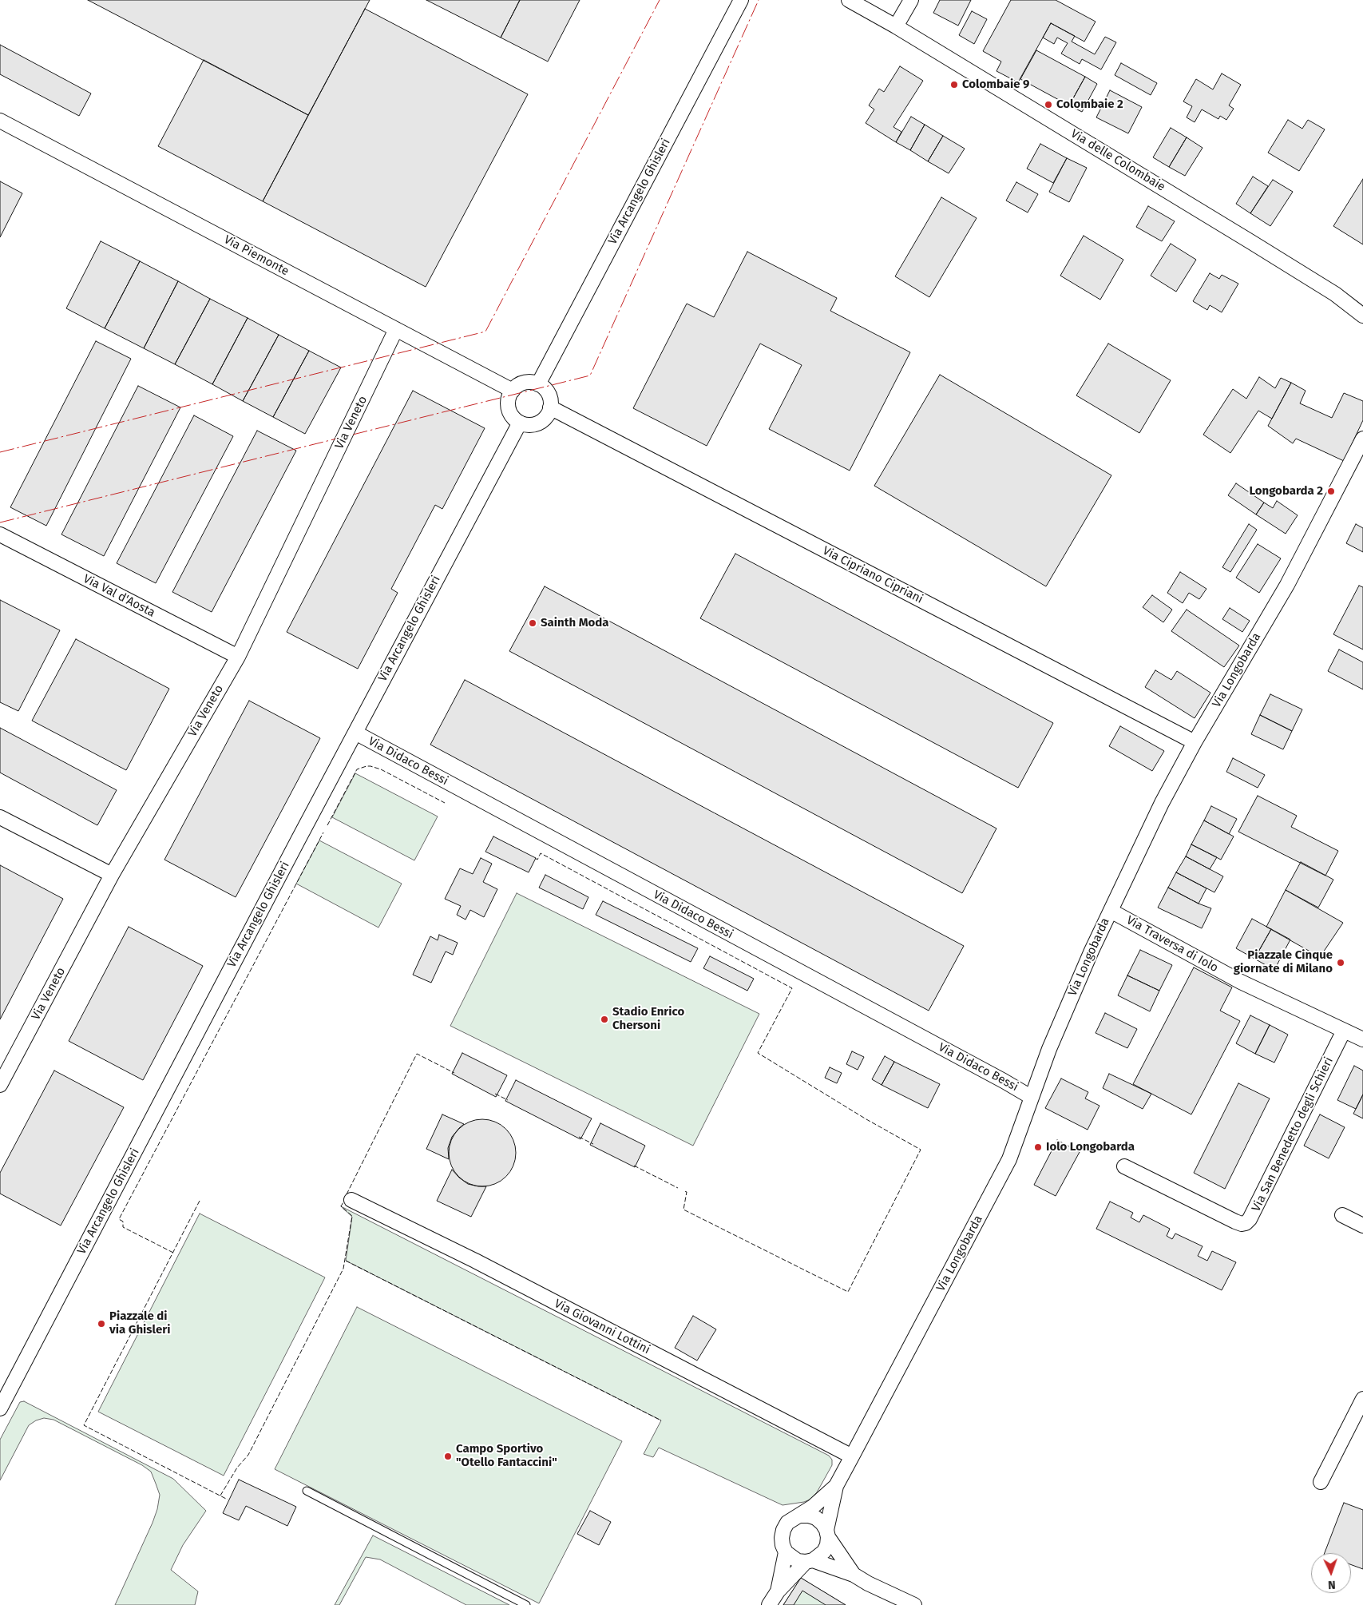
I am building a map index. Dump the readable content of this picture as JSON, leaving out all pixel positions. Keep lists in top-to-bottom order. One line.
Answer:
{"streets":{"street":["Via delle Colombaie","Via Arcangelo Ghisleri","Via Piemonte","Via Veneto","Via Cipriano Cipriani","Via Val d'Aosta","Via Longobarda","Via Didaco Bessi","Via Traversa di Iolo","Via San Benedetto degli Schieri","Via Giovanni Lottini"]},"crossings":[["Via Arcangelo Ghisleri","Via Piemonte"],["Via Arcangelo Ghisleri","Via Cipriano Cipriani"],["Via Arcangelo Ghisleri","Via Didaco Bessi"],["Via Piemonte","Via Veneto"],["Via Piemonte","Via Cipriano Cipriani"],["Via Veneto","Via Val d'Aosta"],["Via Cipriano Cipriani","Via Longobarda"],["Via Longobarda","Via Didaco Bessi"],["Via Longobarda","Via Traversa di Iolo"],["Via Longobarda","Via Giovanni Lottini"],["Via Traversa di Iolo","Via San Benedetto degli Schieri"]],"places":["Colombaie 9","Colombaie 2","Longobarda 2","Sainth Moda","Piazzale Cinque giornate di Milano","Stadio Enrico Chersoni","Iolo Longobarda","Piazzale di via Ghisleri","Campo Sportivo \"Otello Fantaccini\""],"north":"bottom"}
